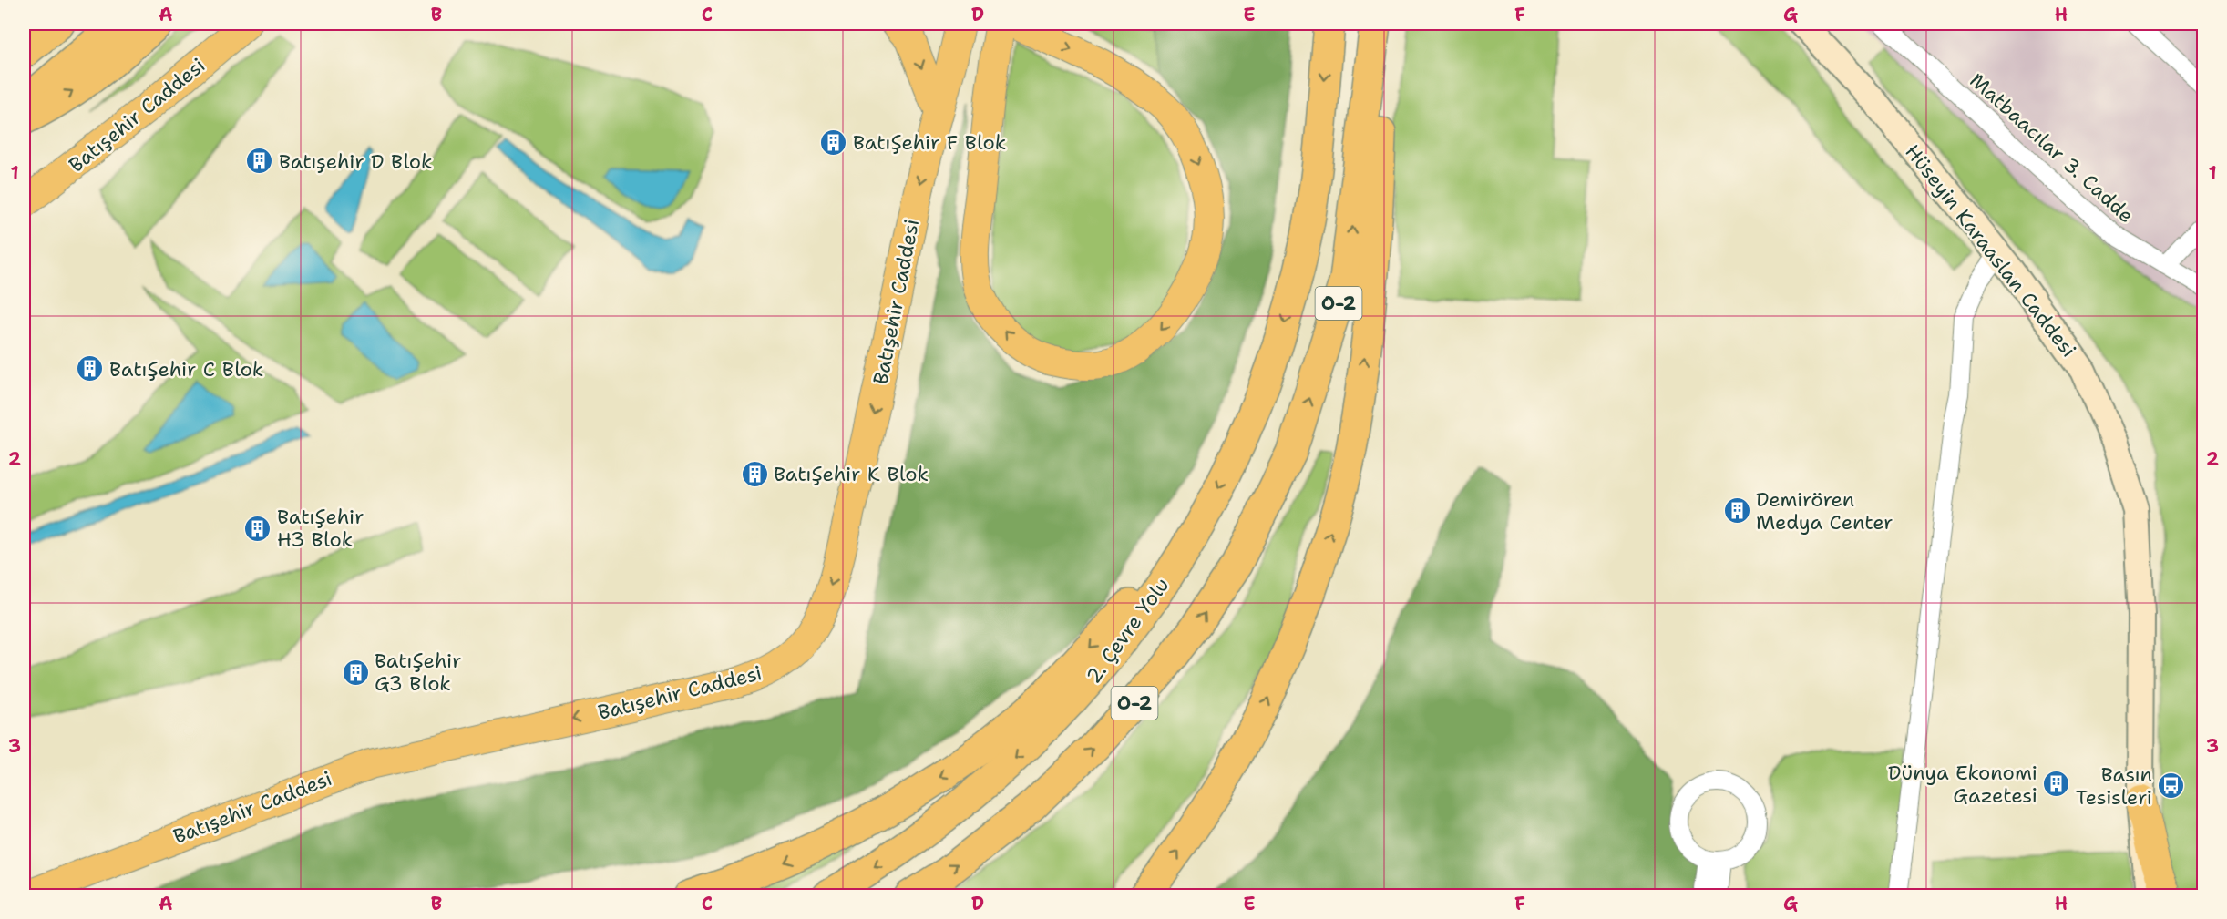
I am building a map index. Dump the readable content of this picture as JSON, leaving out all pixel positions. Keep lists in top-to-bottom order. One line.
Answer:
{"streets":{"highway":["O-2","2. Çevre Yolu"],"main road":["Batışehir Caddesi","Hüseyin Karaaslan Caddesi"],"street":["Matbaacılar 3. Cadde"]},"one_way":["Batışehir Caddesi"],"places":{"building":["BatıŞehir F Blok","Batışehir D Blok","BatıŞehir C Blok","BatıŞehir K Blok","Demirören Medya Center","BatıŞehir H3 Blok","BatıŞehir G3 Blok","Dünya Ekonomi Gazetesi"],"bus stop":["Basın Tesisleri"]},"grid":{"columns":["A","B","C","D","E","F","G","H"],"rows":["1","2","3"]}}
